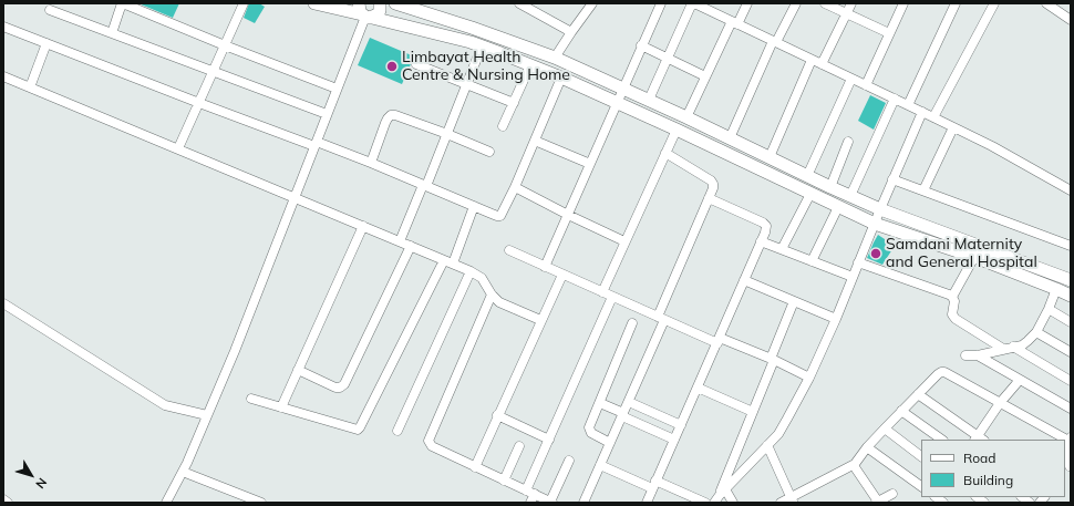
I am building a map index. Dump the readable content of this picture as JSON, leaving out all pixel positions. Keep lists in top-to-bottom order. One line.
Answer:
{"places":["Limbayat Health Centre & Nursing Home","Samdani Maternity and General Hospital"],"legend":["Road","Building"],"north":"bottom right"}
